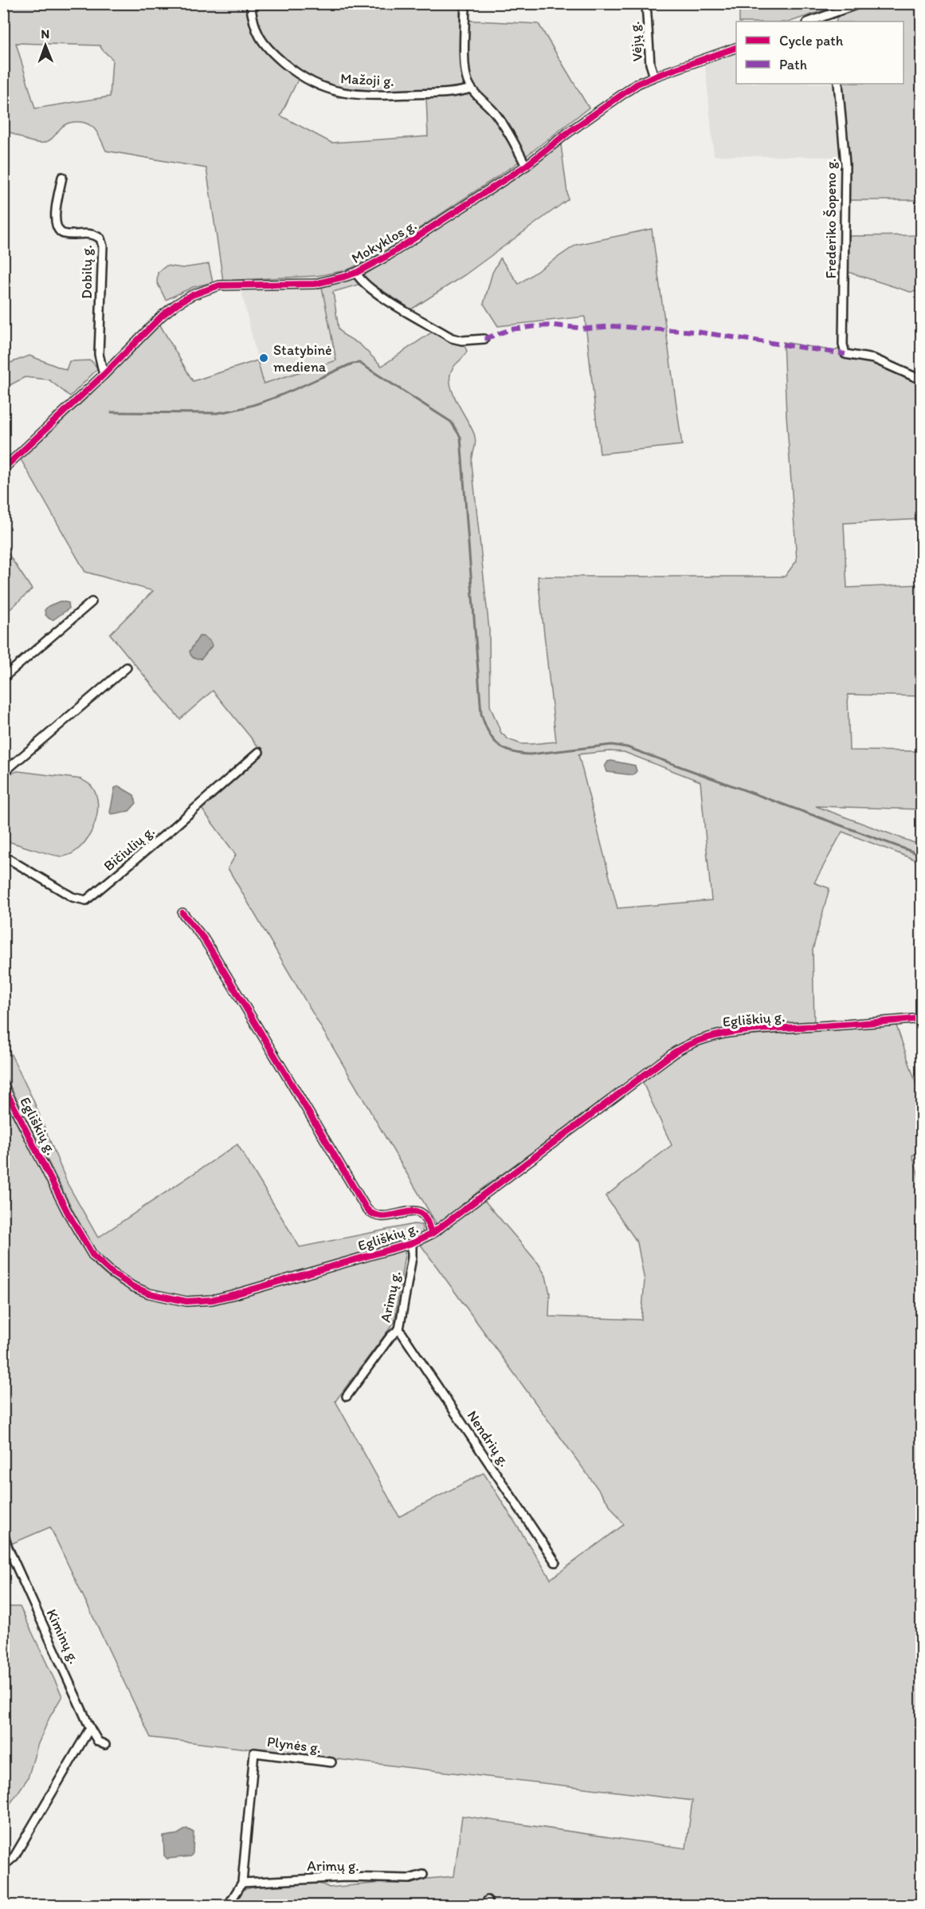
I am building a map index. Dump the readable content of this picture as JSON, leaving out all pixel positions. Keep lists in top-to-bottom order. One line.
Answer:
{"streets":{"street":["Vėjų g.","Mažoji g.","Frederiko Šopeno g.","Mokyklos g.","Dobilų g.","Bičiulių g.","Egliškių g.","Arimų g.","Nendrių g.","Kiminų g.","Plynės g."]},"crossings":[["Vėjų g.","Mokyklos g."],["Mokyklos g.","Dobilų g."],["Egliškių g.","Arimų g."],["Arimų g.","Nendrių g."],["Arimų g.","Plynės g."]],"places":["Statybinė mediena"],"legend":["Cycle path","Path"],"north":"top"}
